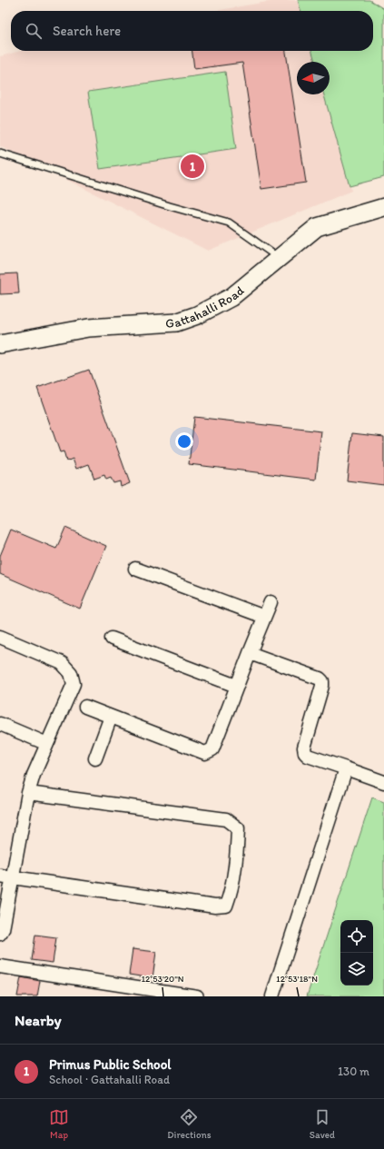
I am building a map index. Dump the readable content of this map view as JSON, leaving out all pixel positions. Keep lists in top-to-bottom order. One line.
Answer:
{"streets":{"main road":["Gattahalli Road"]},"north":"left","page":{"search":"Search here","pins":"1","heading":"Nearby","list":[{"mark":"1","name":"Primus Public School","note":"School · Gattahalli Road","value":"130 m"}],"nav":["Map","Directions","Saved"]},"coordinates":["12°53'20\"N","12°53'18\"N"]}
